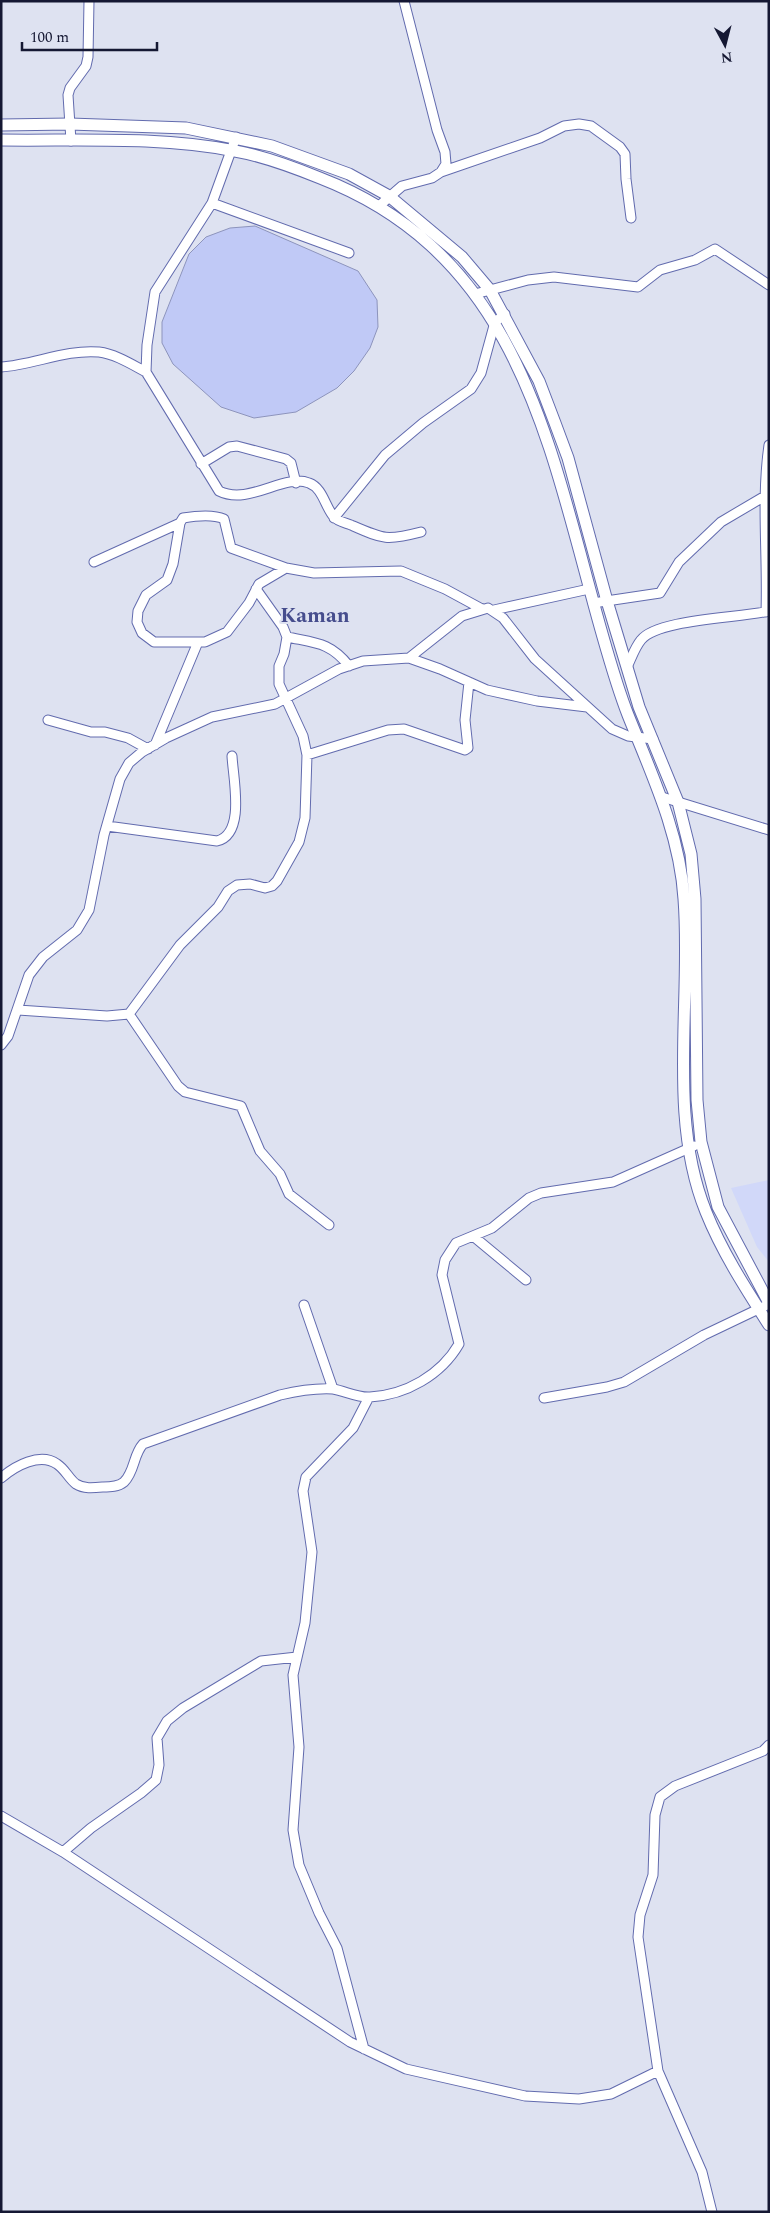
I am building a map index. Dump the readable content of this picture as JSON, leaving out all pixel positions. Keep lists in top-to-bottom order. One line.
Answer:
{"districts":["Kaman"],"scale_bar":"100 m","north":"bottom"}
